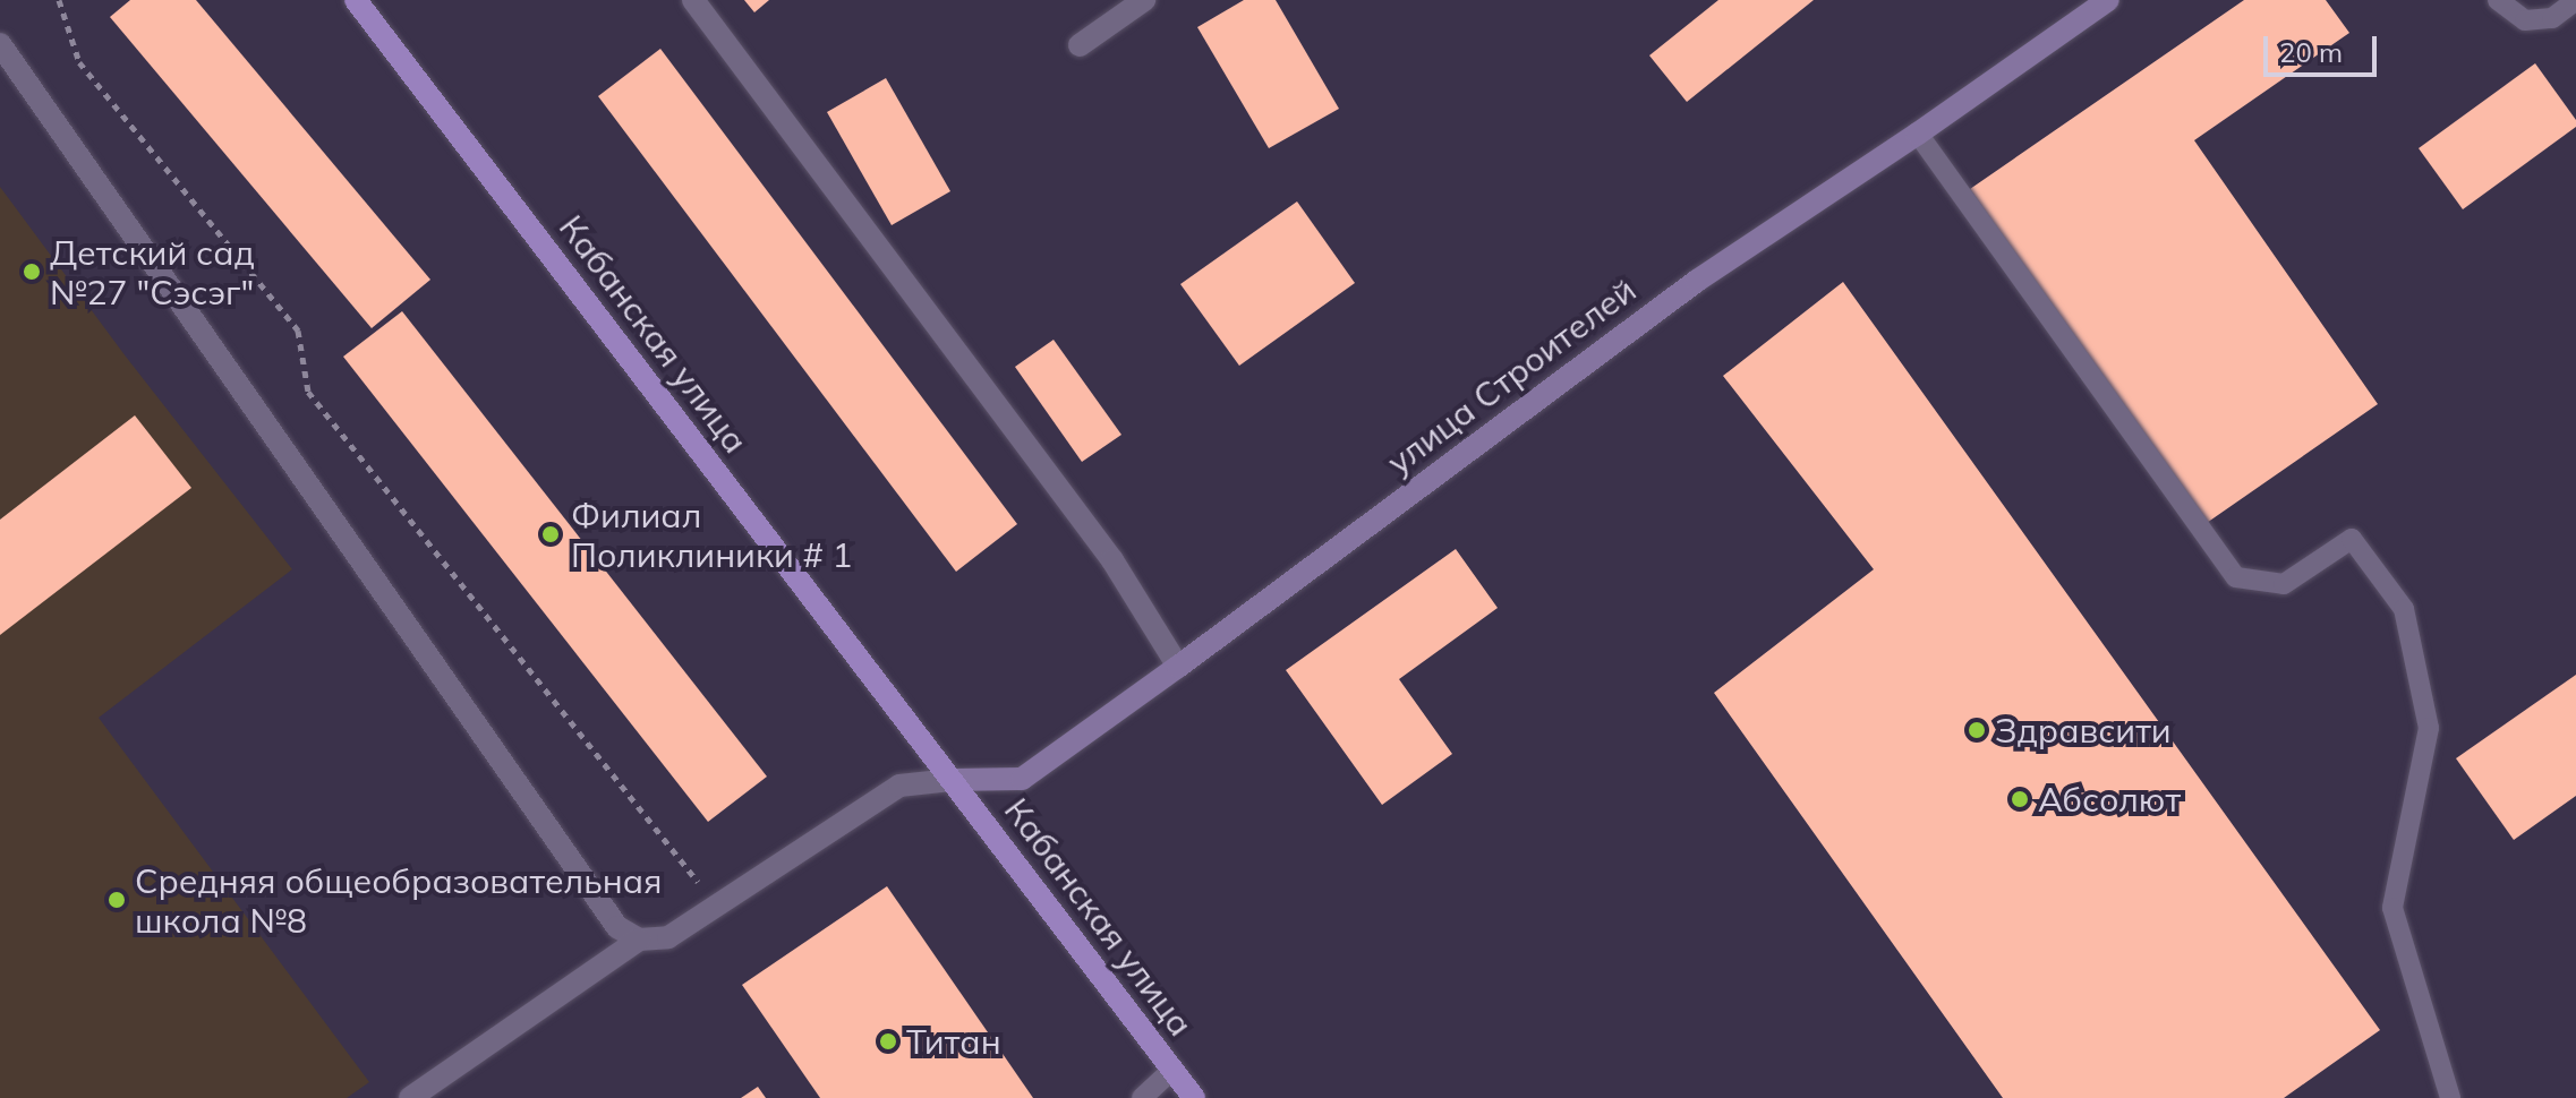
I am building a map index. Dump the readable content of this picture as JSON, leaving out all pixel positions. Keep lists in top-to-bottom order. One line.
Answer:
{"streets":{"main road":["Кабанская улица"],"street":["улица Строителей"]},"crossings":[["Кабанская улица","улица Строителей"]],"places":["Детский сад №27 \"Сэсэг\"","Филиал Поликлиники # 1","Здравсити","Абсолют","Средняя общеобразовательная школа №8","Титан"],"scale_bar":"20 m"}
